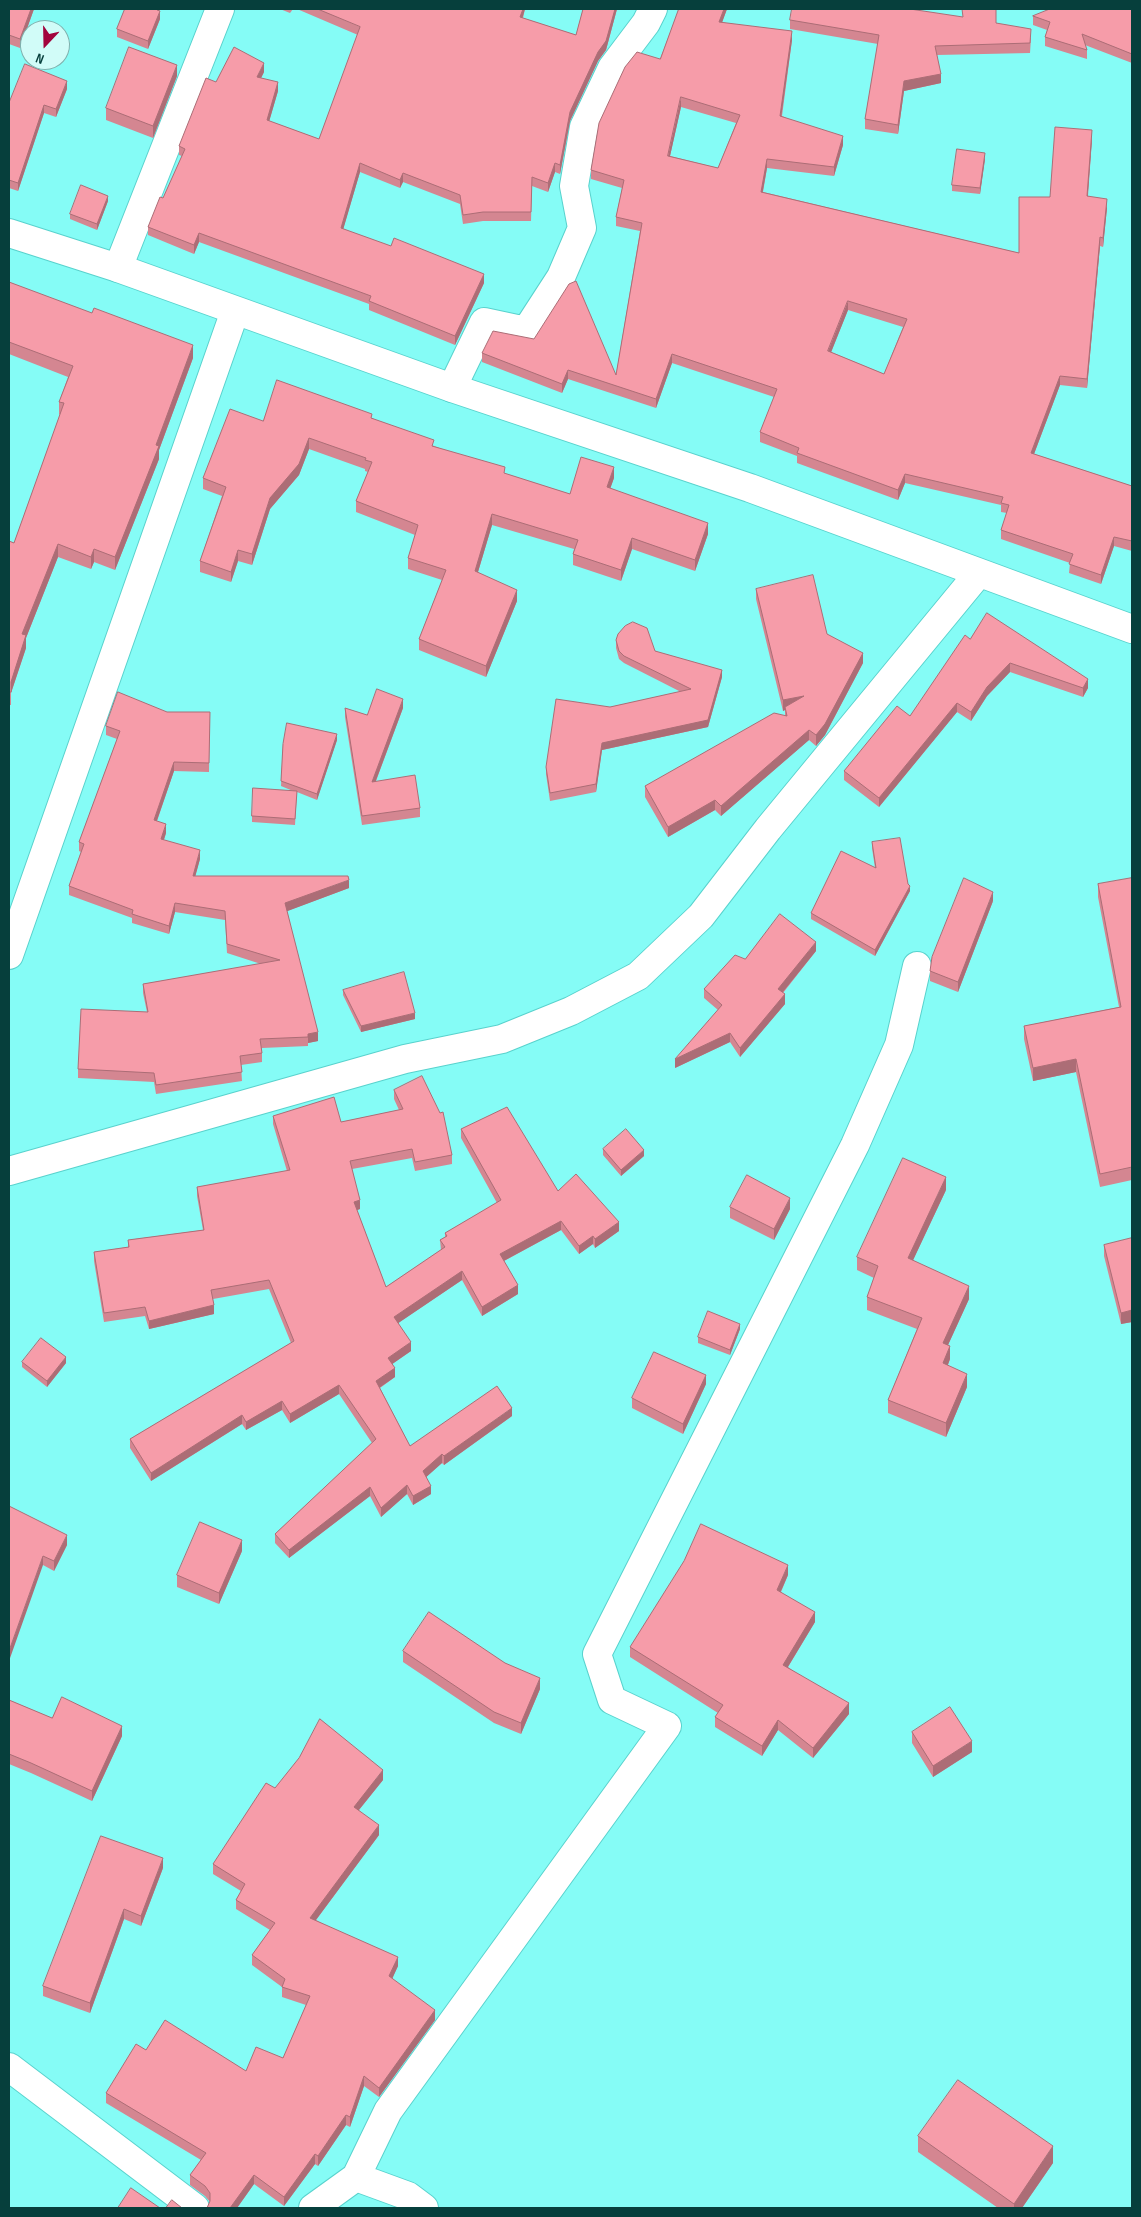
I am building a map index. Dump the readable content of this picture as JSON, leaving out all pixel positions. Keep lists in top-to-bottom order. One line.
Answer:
{"north":"bottom"}
